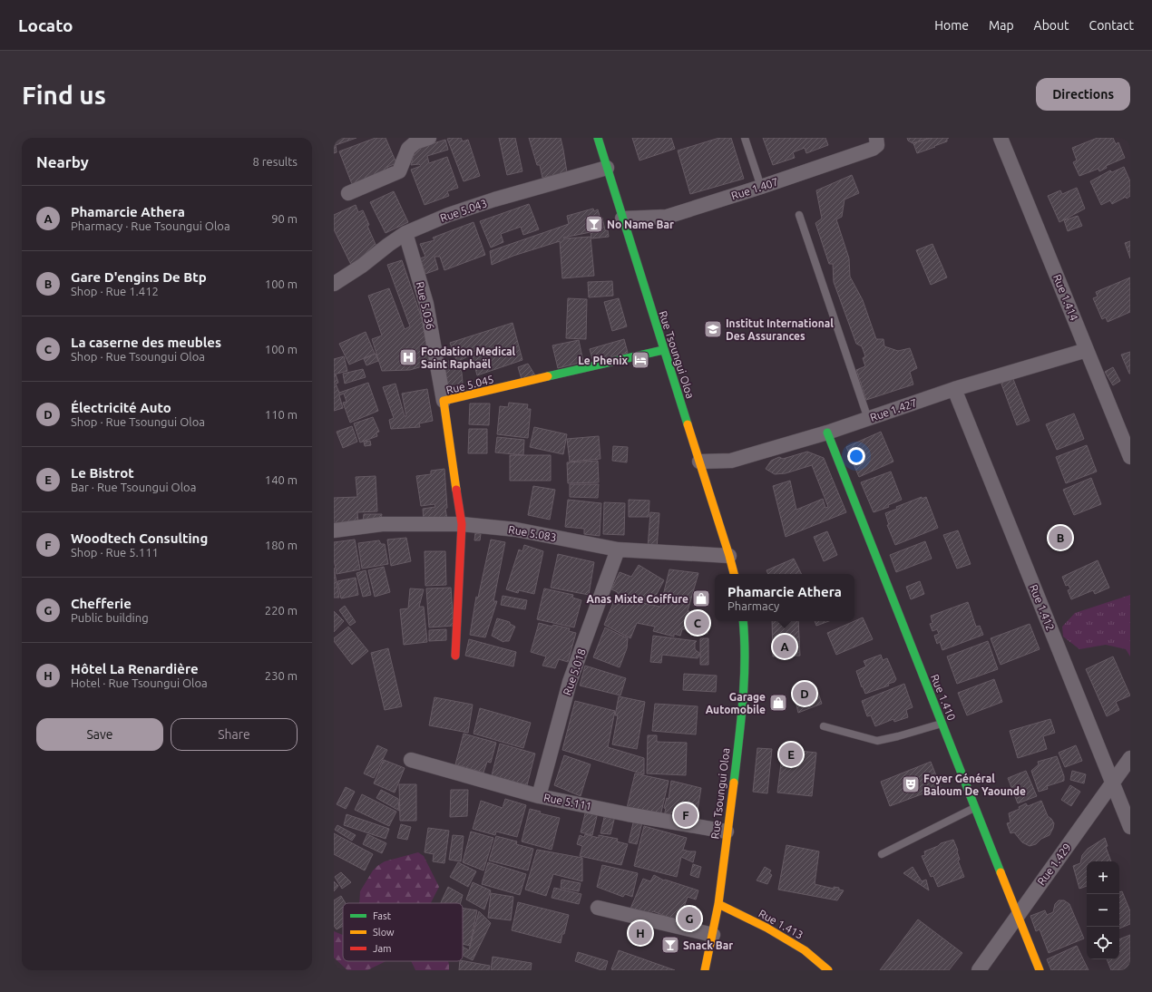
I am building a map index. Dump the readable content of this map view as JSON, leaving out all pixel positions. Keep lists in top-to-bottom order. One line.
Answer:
{"streets":{"street":["Rue 1.407","Rue 5.043","Rue 1.414","Rue 5.036","Rue Tsoungui Oloa","Rue 5.045","Rue 1.427","Rue 5.083","Rue 1.412","Rue 5.018","Rue 1.410","Rue 5.111","Rue 1.429","Rue 1.413"]},"crossings":[["Rue 1.407","Rue Tsoungui Oloa"],["Rue 5.043","Rue 5.036"],["Rue 5.043","Rue Tsoungui Oloa"],["Rue 1.414","Rue 1.427"],["Rue 5.036","Rue 5.045"],["Rue Tsoungui Oloa","Rue 5.045"],["Rue Tsoungui Oloa","Rue 1.427"],["Rue Tsoungui Oloa","Rue 5.083"],["Rue Tsoungui Oloa","Rue 5.111"],["Rue Tsoungui Oloa","Rue 1.413"],["Rue 5.045","Rue 5.083"],["Rue 1.427","Rue 1.412"],["Rue 1.427","Rue 1.410"],["Rue 5.083","Rue 5.018"],["Rue 1.412","Rue 1.429"],["Rue 5.018","Rue 5.111"],["Rue 1.410","Rue 1.429"]],"places":{"bar":["No Name Bar","Snack Bar"],"school or university":["Institut International Des Assurances"],"hospital":["Fondation Medical Saint Raphaël"],"hotel":["Le Phenix"],"shop":["Anas Mixte Coiffure","Garage Automobile"],"theatre":["Foyer Général Baloum De Yaounde"]},"legend":["Fast","Slow","Jam"],"page":{"header":"Locato","nav":["Home","Map","About","Contact"],"buttons":["Directions",["Save","Share"]],"title":"Find us","heading":["Nearby","8 results"],"list":[{"mark":"A","name":"Phamarcie Athera","note":"Pharmacy · Rue Tsoungui Oloa","value":"90 m"},{"mark":"B","name":"Gare D'engins De Btp","note":"Shop · Rue 1.412","value":"100 m"},{"mark":"C","name":"La caserne des meubles","note":"Shop · Rue Tsoungui Oloa","value":"100 m"},{"mark":"D","name":"Électricité Auto","note":"Shop · Rue Tsoungui Oloa","value":"110 m"},{"mark":"E","name":"Le Bistrot","note":"Bar · Rue Tsoungui Oloa","value":"140 m"},{"mark":"F","name":"Woodtech Consulting","note":"Shop · Rue 5.111","value":"180 m"},{"mark":"G","name":"Chefferie","note":"Public building","value":"220 m"},{"mark":"H","name":"Hôtel La Renardière","note":"Hotel · Rue Tsoungui Oloa","value":"230 m"}],"pins":["B","C","A","D","E","F","G","H"],"popup":["Phamarcie Athera","Pharmacy"],"map_buttons":["+","−"]}}
